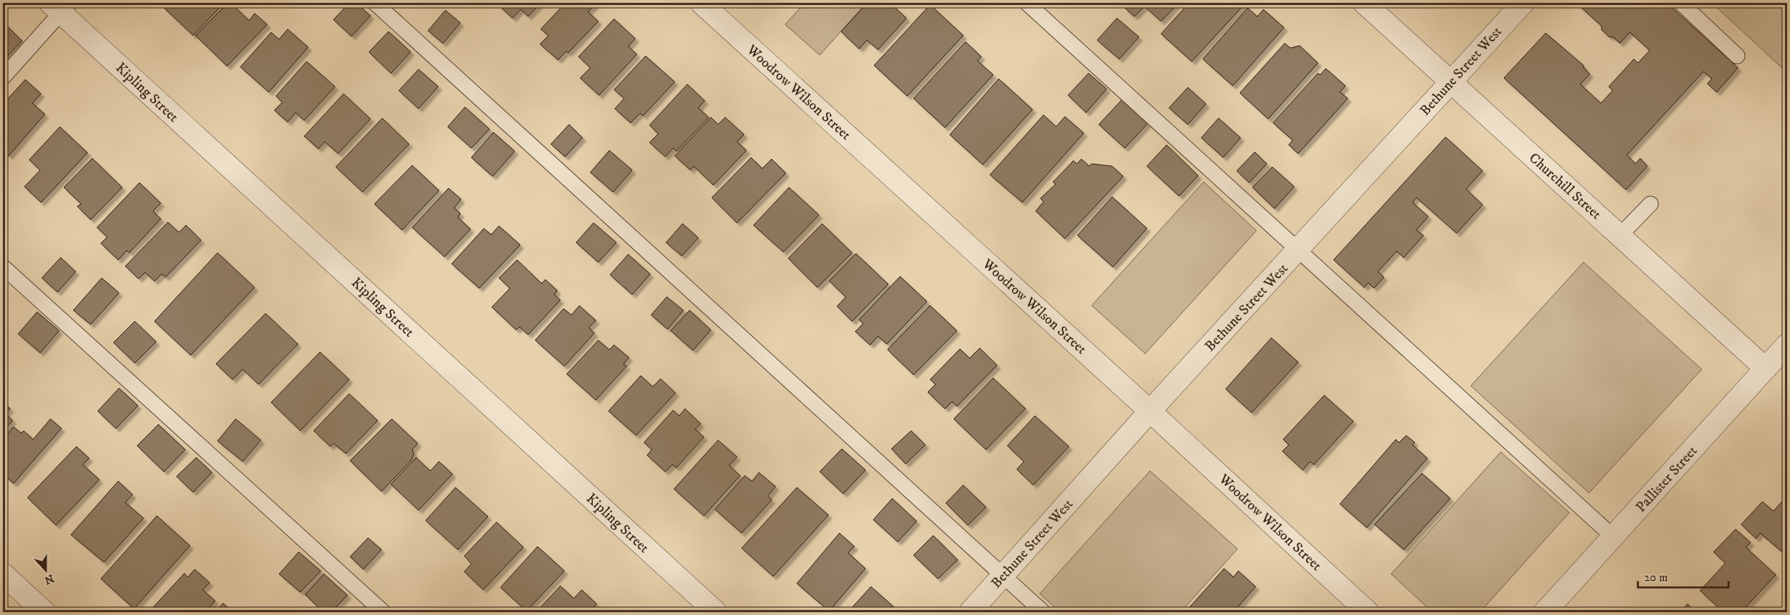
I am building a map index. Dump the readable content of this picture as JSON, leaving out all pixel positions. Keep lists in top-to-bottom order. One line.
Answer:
{"streets":{"street":["Bethune Street West","Kipling Street","Woodrow Wilson Street","Churchill Street","Pallister Street"]},"crossings":[["Bethune Street West","Woodrow Wilson Street"],["Bethune Street West","Churchill Street"],["Churchill Street","Pallister Street"]],"scale_bar":"20 m","north":"bottom"}
